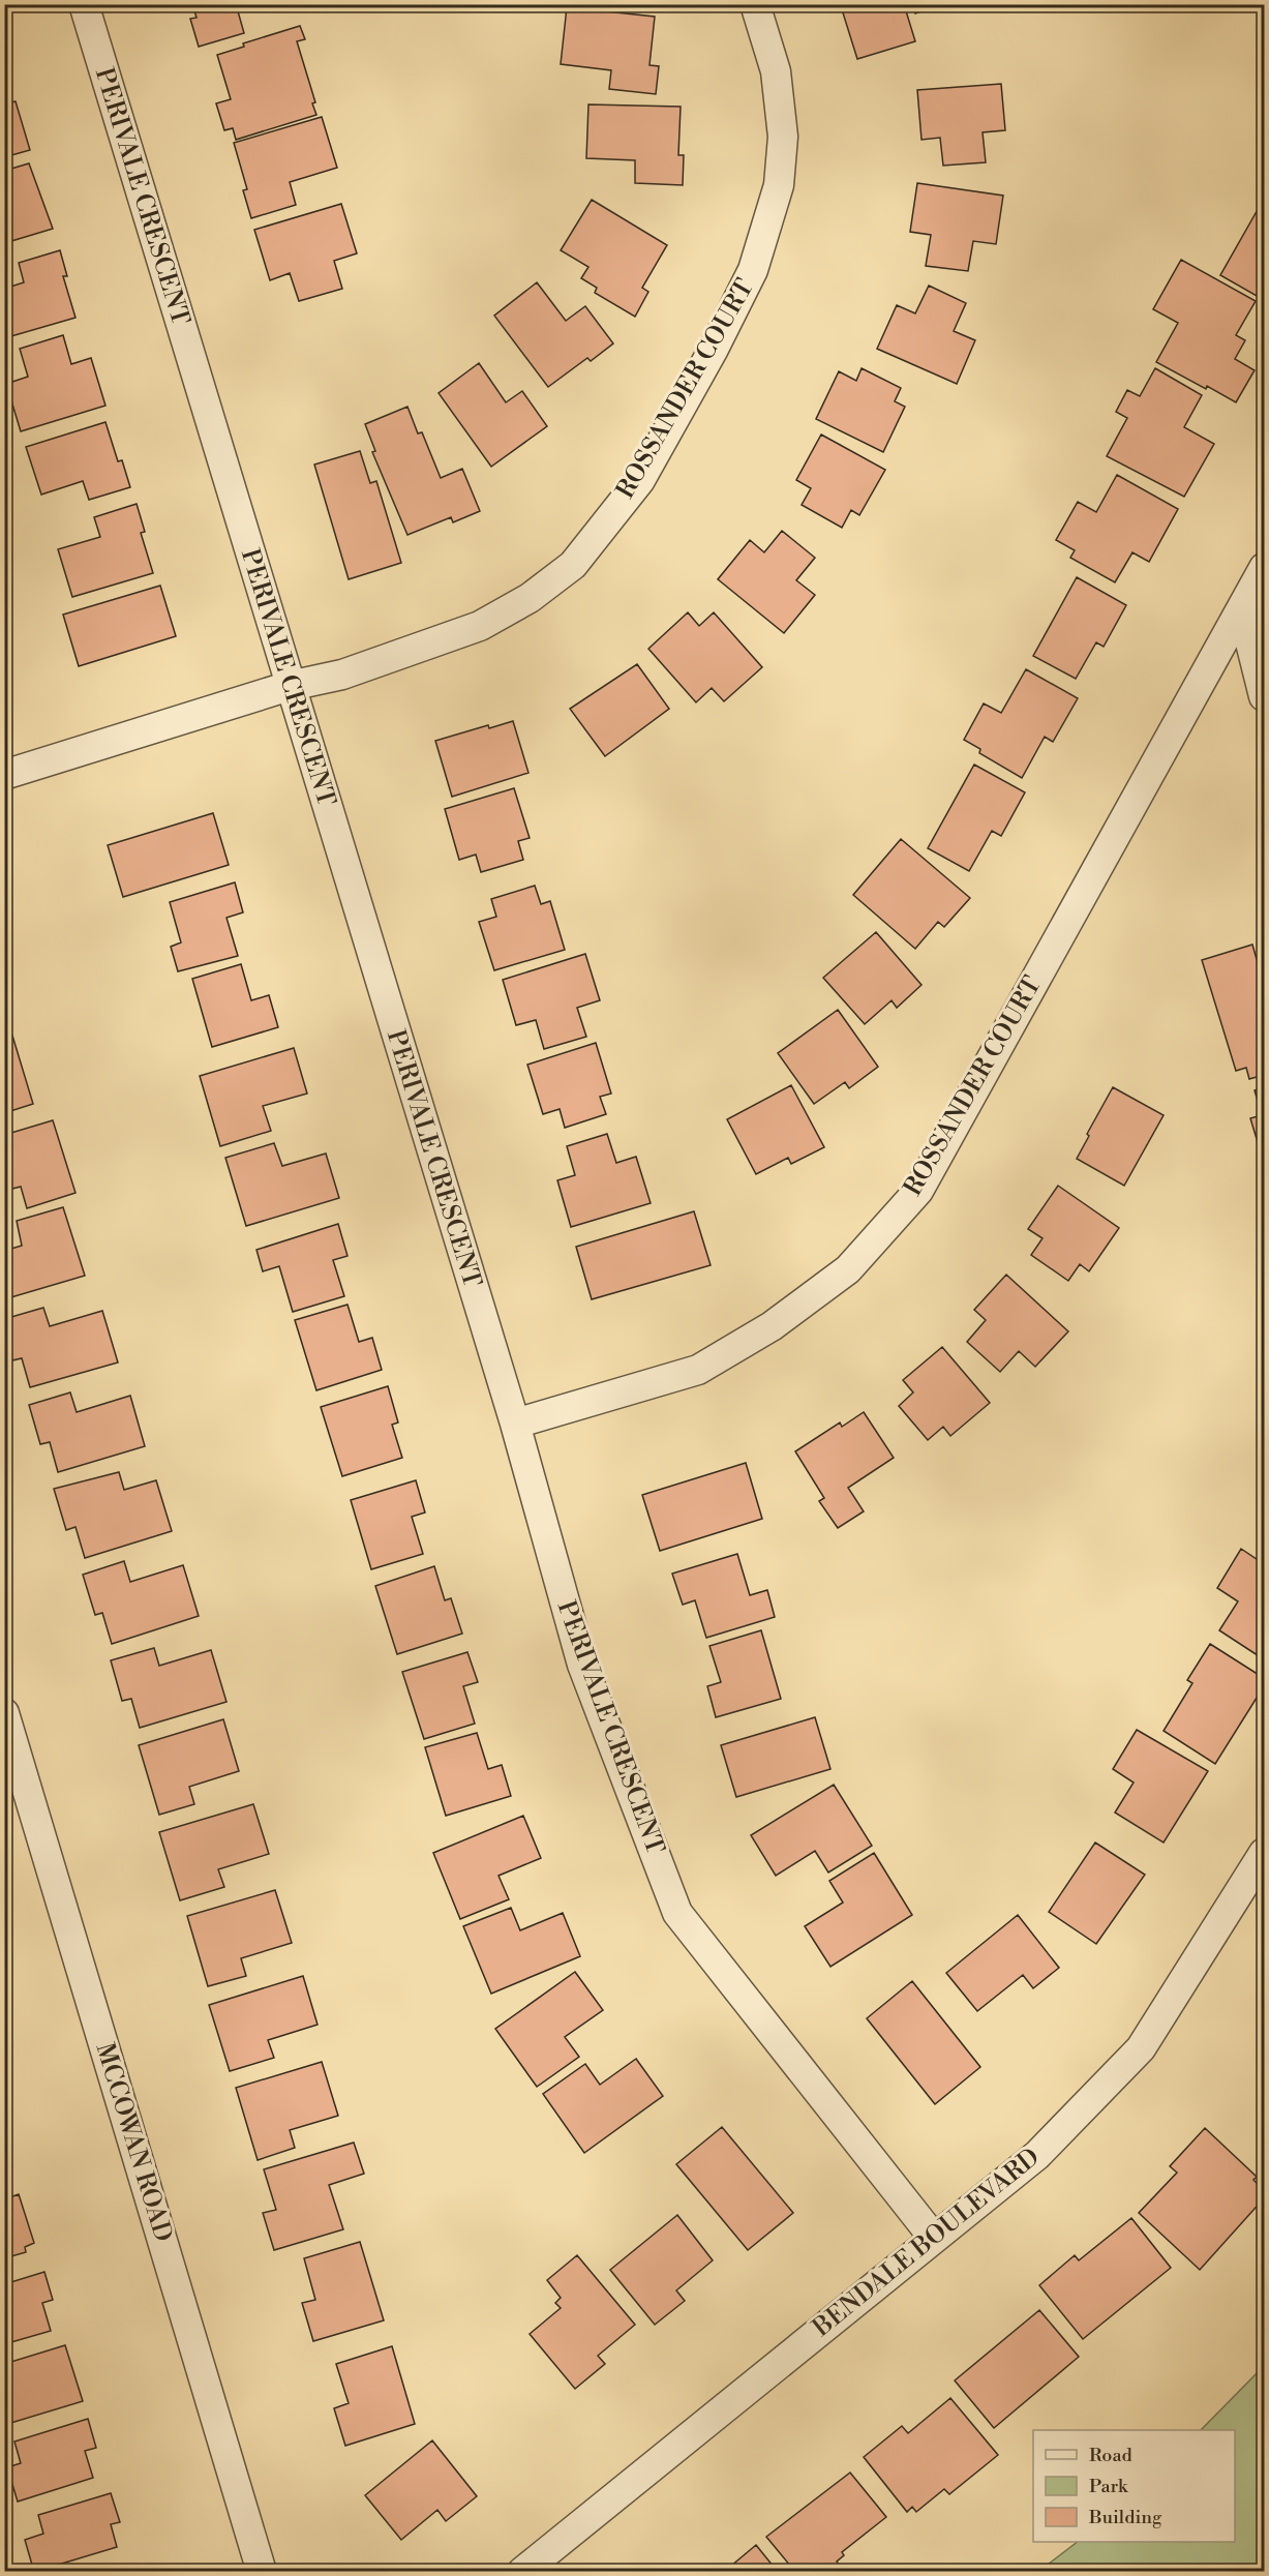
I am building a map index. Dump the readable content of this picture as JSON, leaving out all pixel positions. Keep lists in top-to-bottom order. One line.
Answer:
{"streets":{"street":["PERIVALE CRESCENT","ROSSANDER COURT","MCCOWAN ROAD","BENDALE BOULEVARD"]},"crossings":[["PERIVALE CRESCENT","ROSSANDER COURT"],["PERIVALE CRESCENT","BENDALE BOULEVARD"]],"legend":["Road","Park","Building"]}
